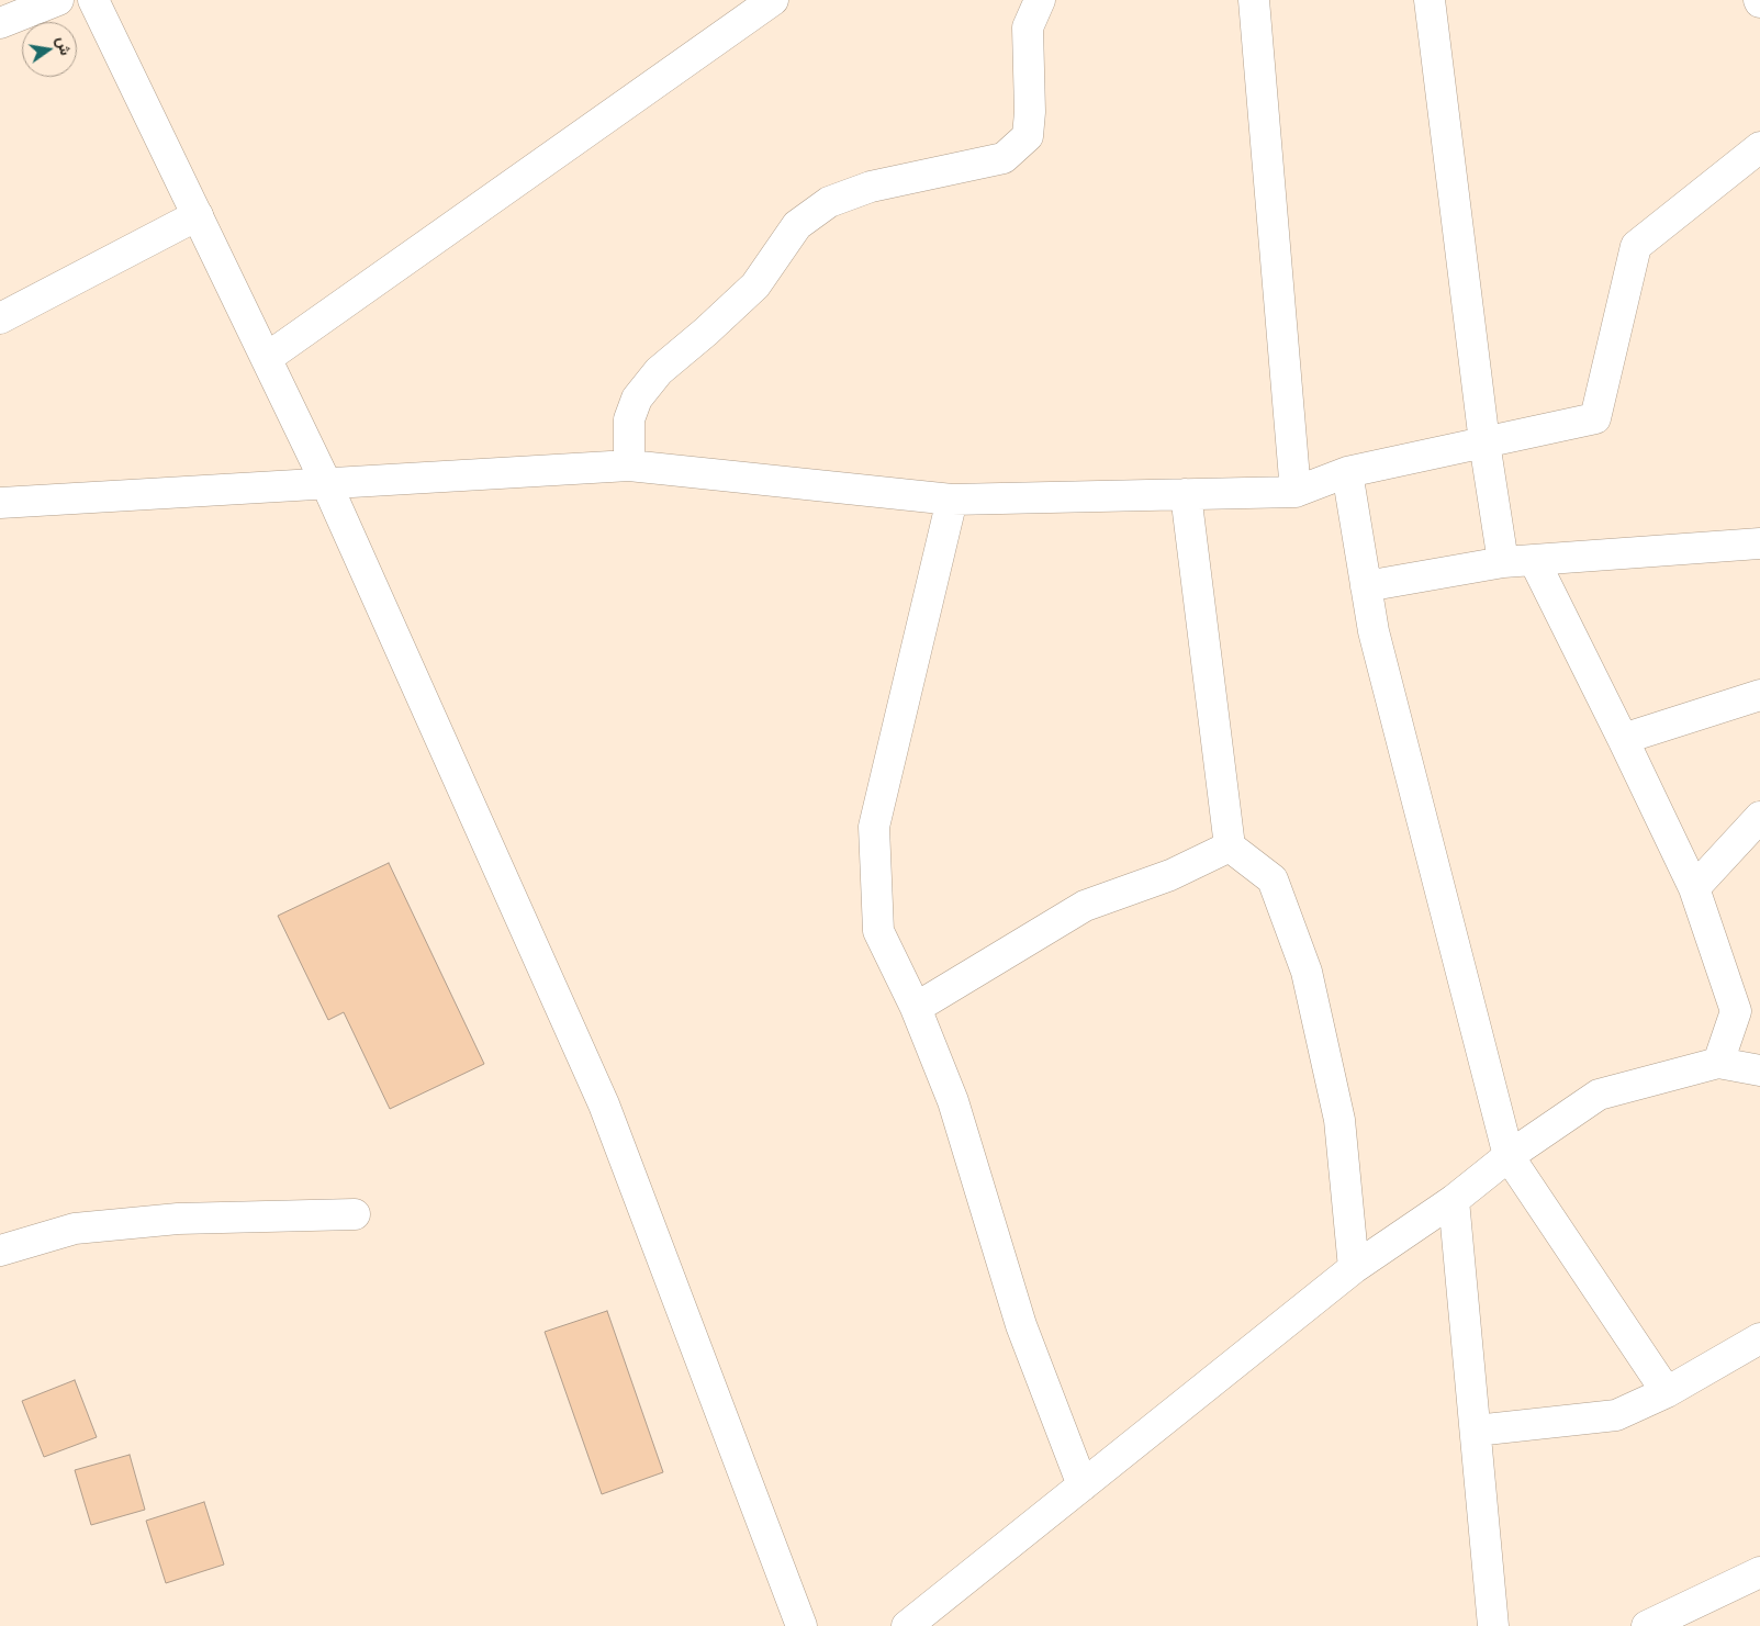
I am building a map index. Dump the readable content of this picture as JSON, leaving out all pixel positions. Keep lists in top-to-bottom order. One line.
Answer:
{"north":"right"}
